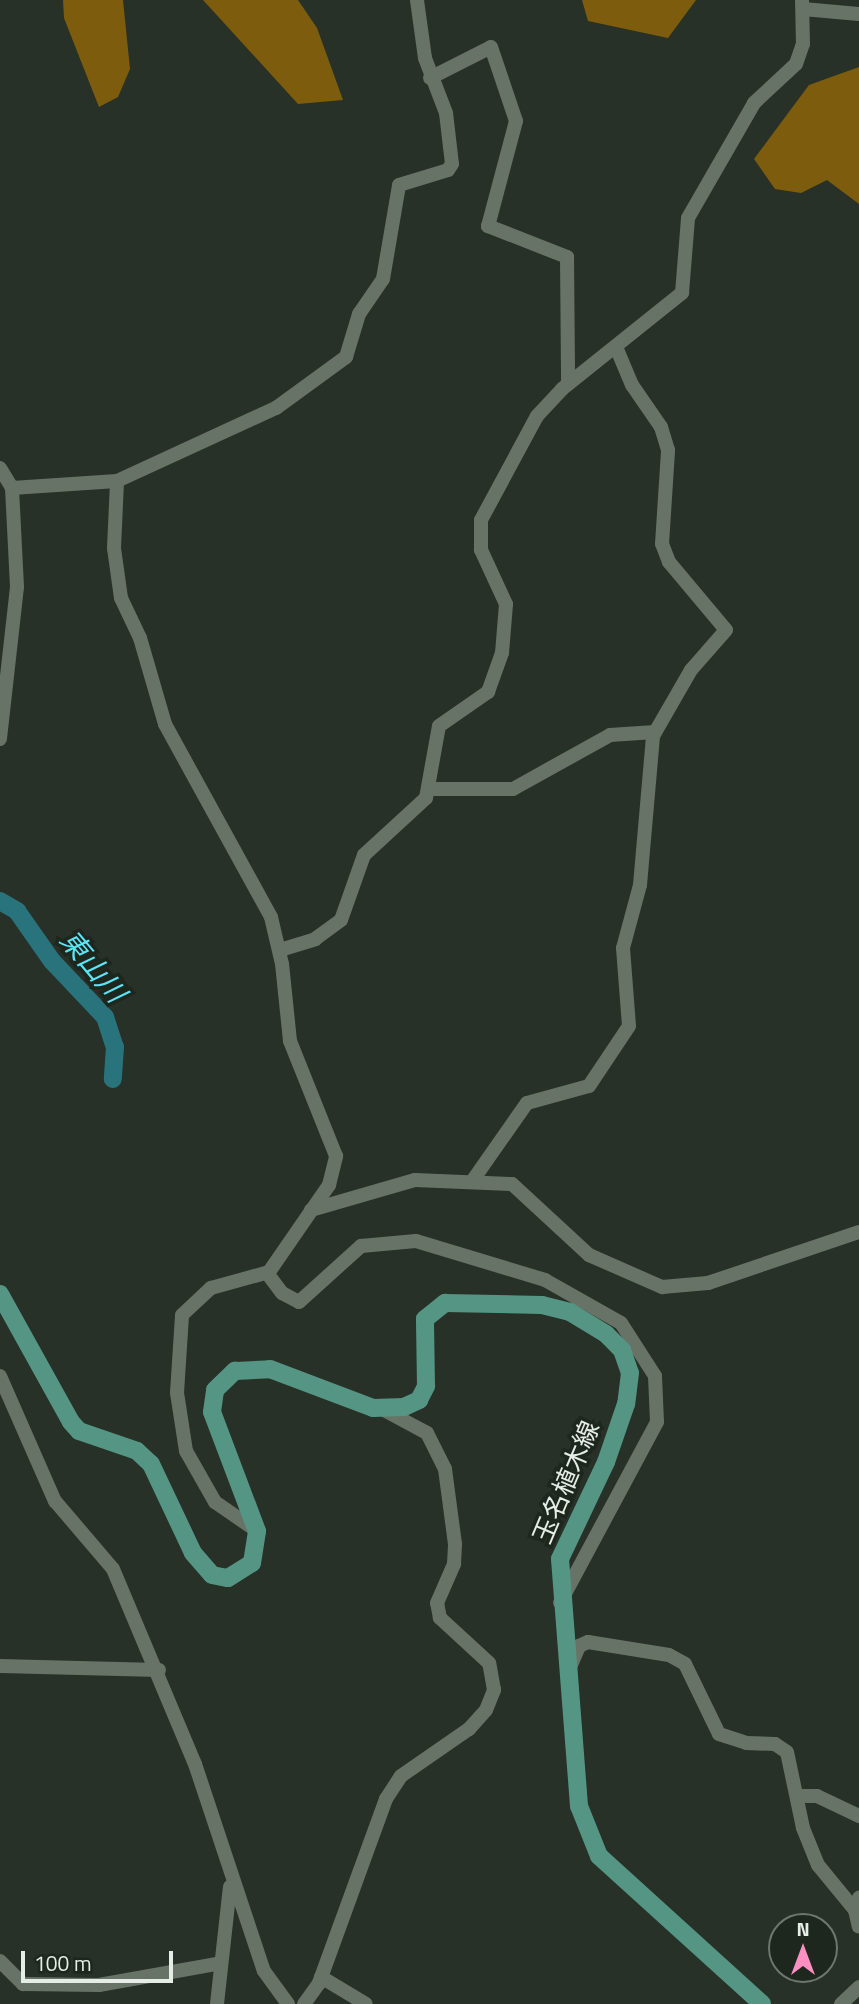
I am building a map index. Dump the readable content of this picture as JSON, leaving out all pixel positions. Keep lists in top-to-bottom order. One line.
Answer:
{"streets":{"main road":["玉名植木線"]},"water":["東山川"],"scale_bar":"100 m","north":"top"}
